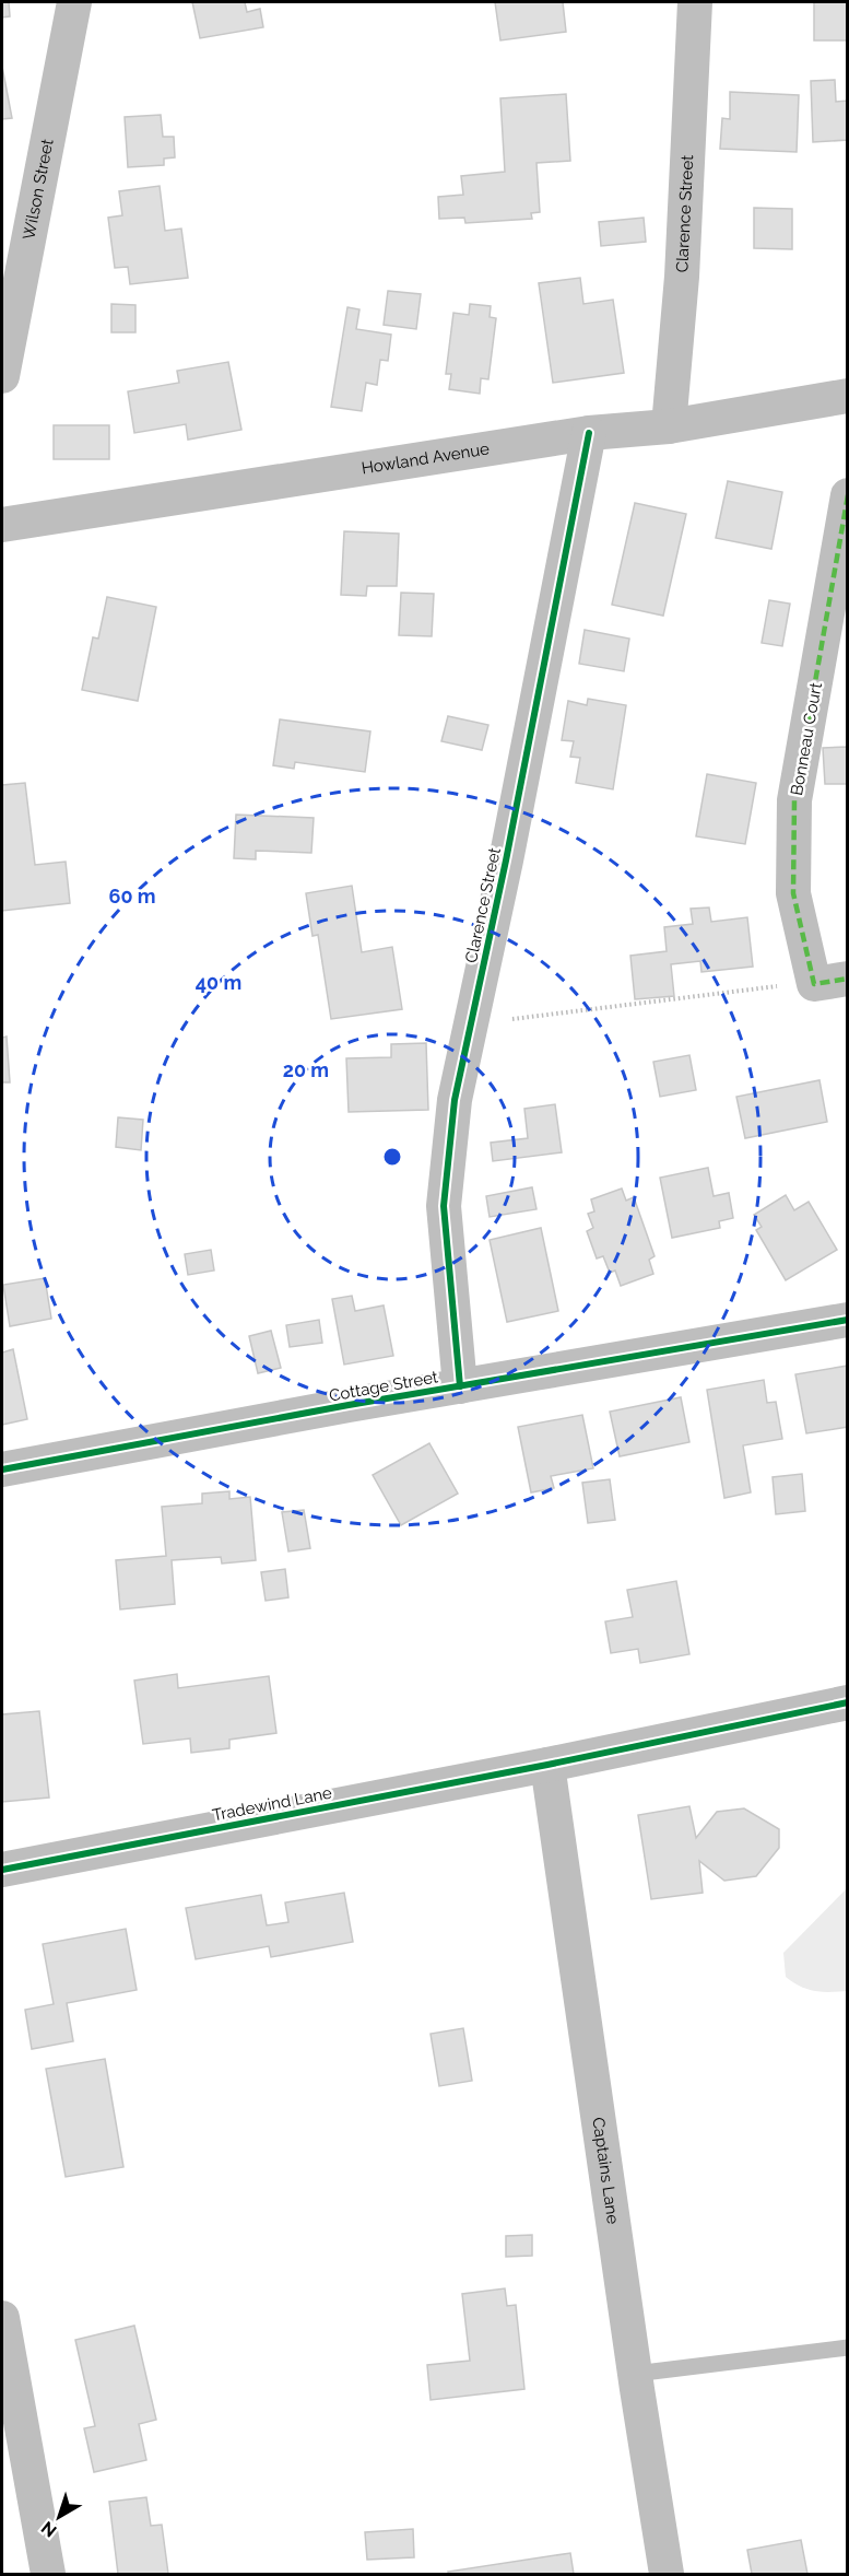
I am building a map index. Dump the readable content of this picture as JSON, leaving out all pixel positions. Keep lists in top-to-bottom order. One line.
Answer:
{"streets":{"street":["Wilson Street","Clarence Street","Howland Avenue","Bonneau Court","Cottage Street","Tradewind Lane","Captains Lane"]},"crossings":[["Clarence Street","Howland Avenue"],["Clarence Street","Cottage Street"],["Tradewind Lane","Captains Lane"]],"north":"bottom left","rings":["60 m","40 m","20 m"]}
